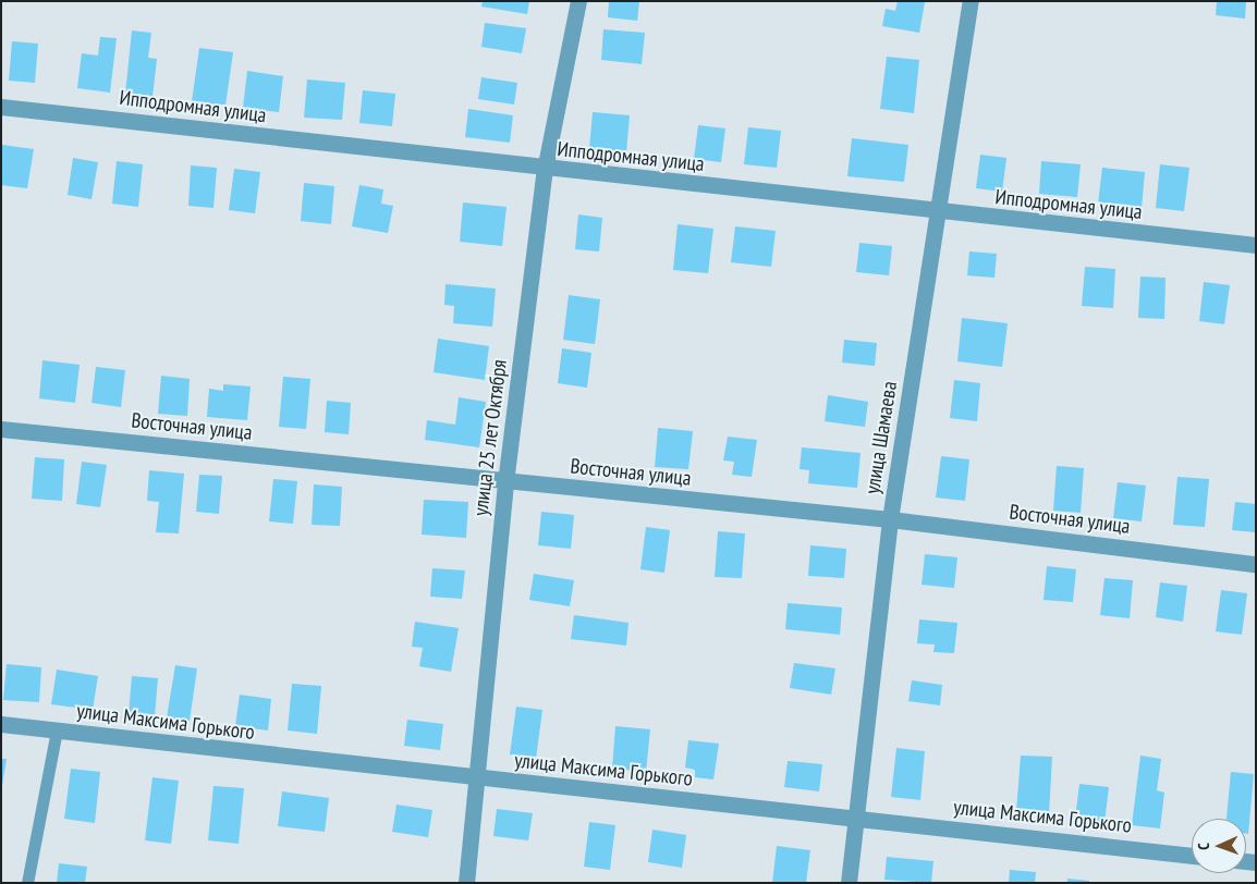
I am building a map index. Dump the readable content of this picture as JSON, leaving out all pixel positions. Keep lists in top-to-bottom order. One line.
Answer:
{"streets":{"street":["Ипподромная улица","Восточная улица","улица 25 лет Октября","улица Шамаева","улица Максима Горького"]},"crossings":[["Ипподромная улица","улица 25 лет Октября"],["Ипподромная улица","улица Шамаева"],["Восточная улица","улица 25 лет Октября"],["Восточная улица","улица Шамаева"],["улица 25 лет Октября","улица Максима Горького"],["улица Шамаева","улица Максима Горького"]],"north":"left"}
